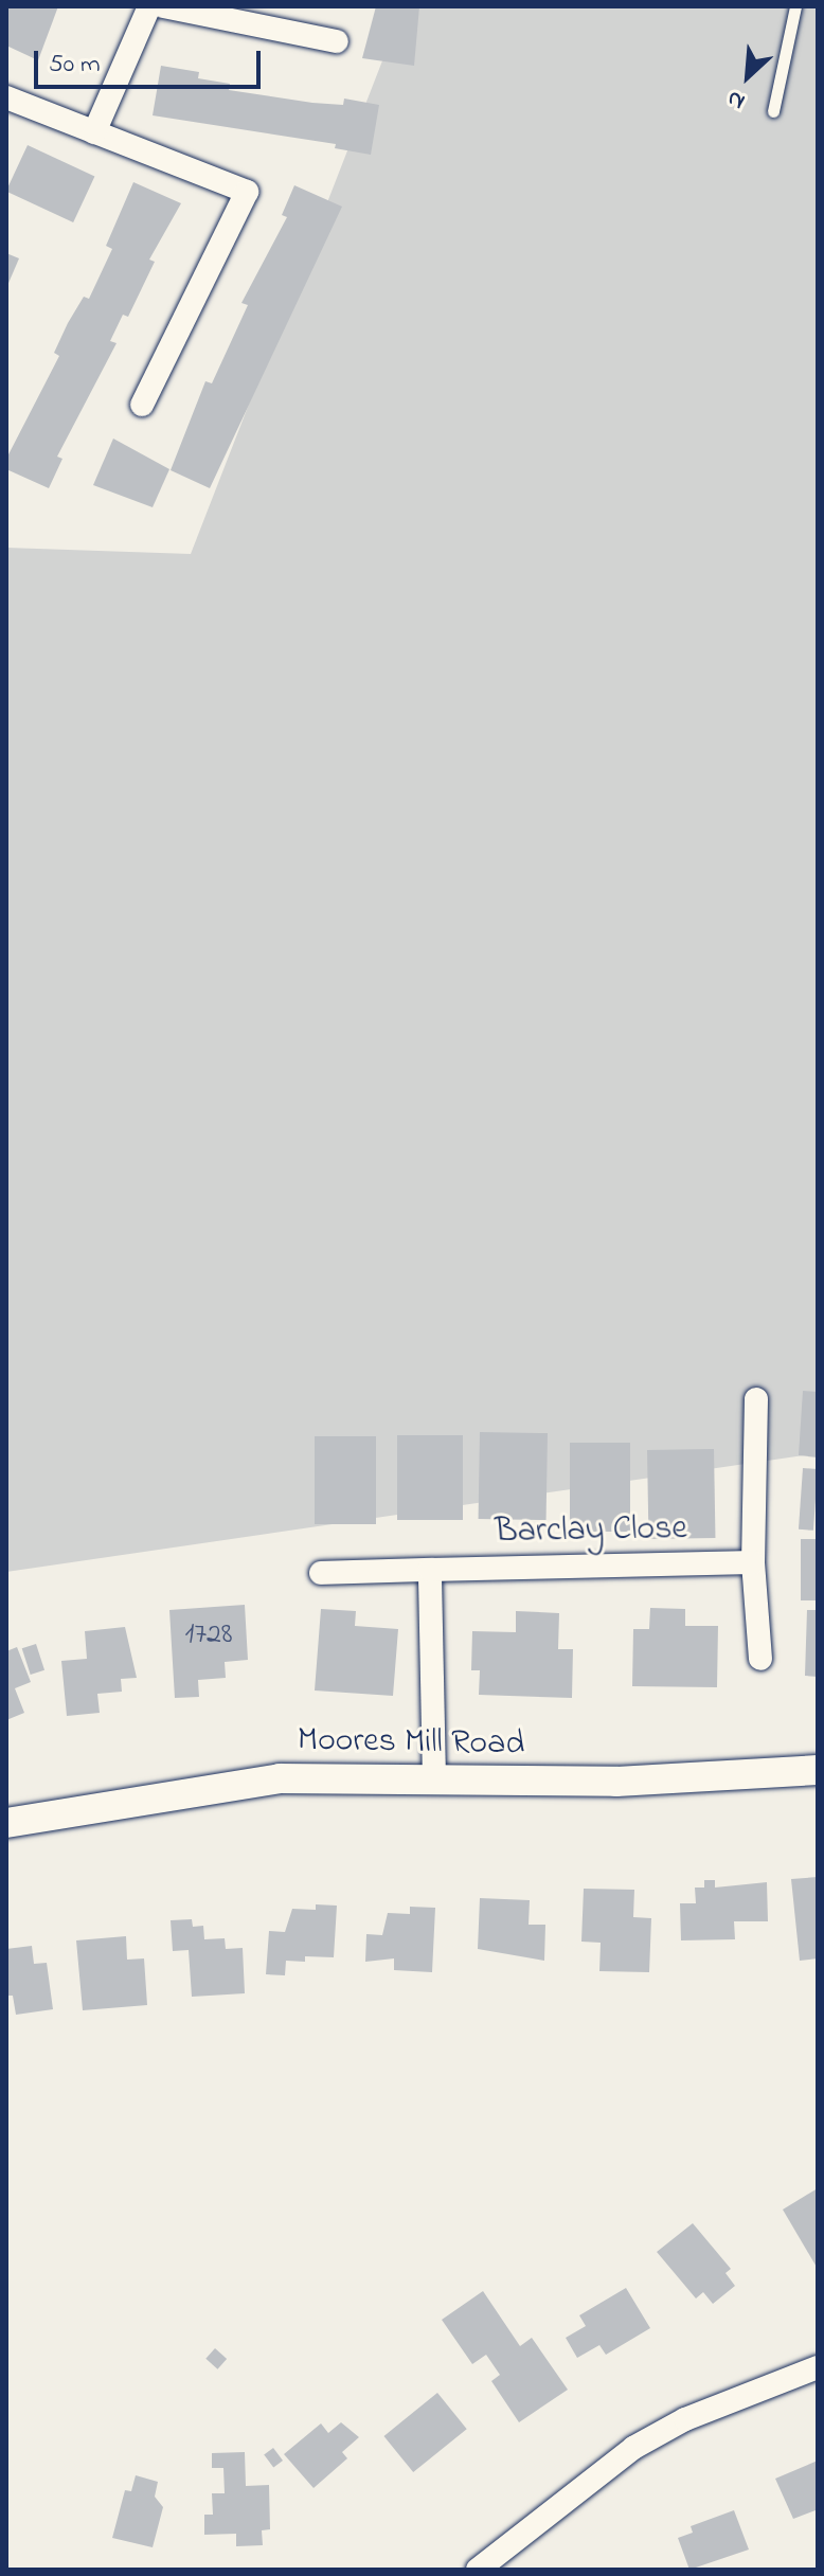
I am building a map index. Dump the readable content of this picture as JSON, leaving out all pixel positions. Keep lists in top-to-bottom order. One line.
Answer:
{"streets":{"street":["Barclay Close","Moores Mill Road"]},"house_numbers":["1728"],"scale_bar":"50 m","north":"bottom left"}
